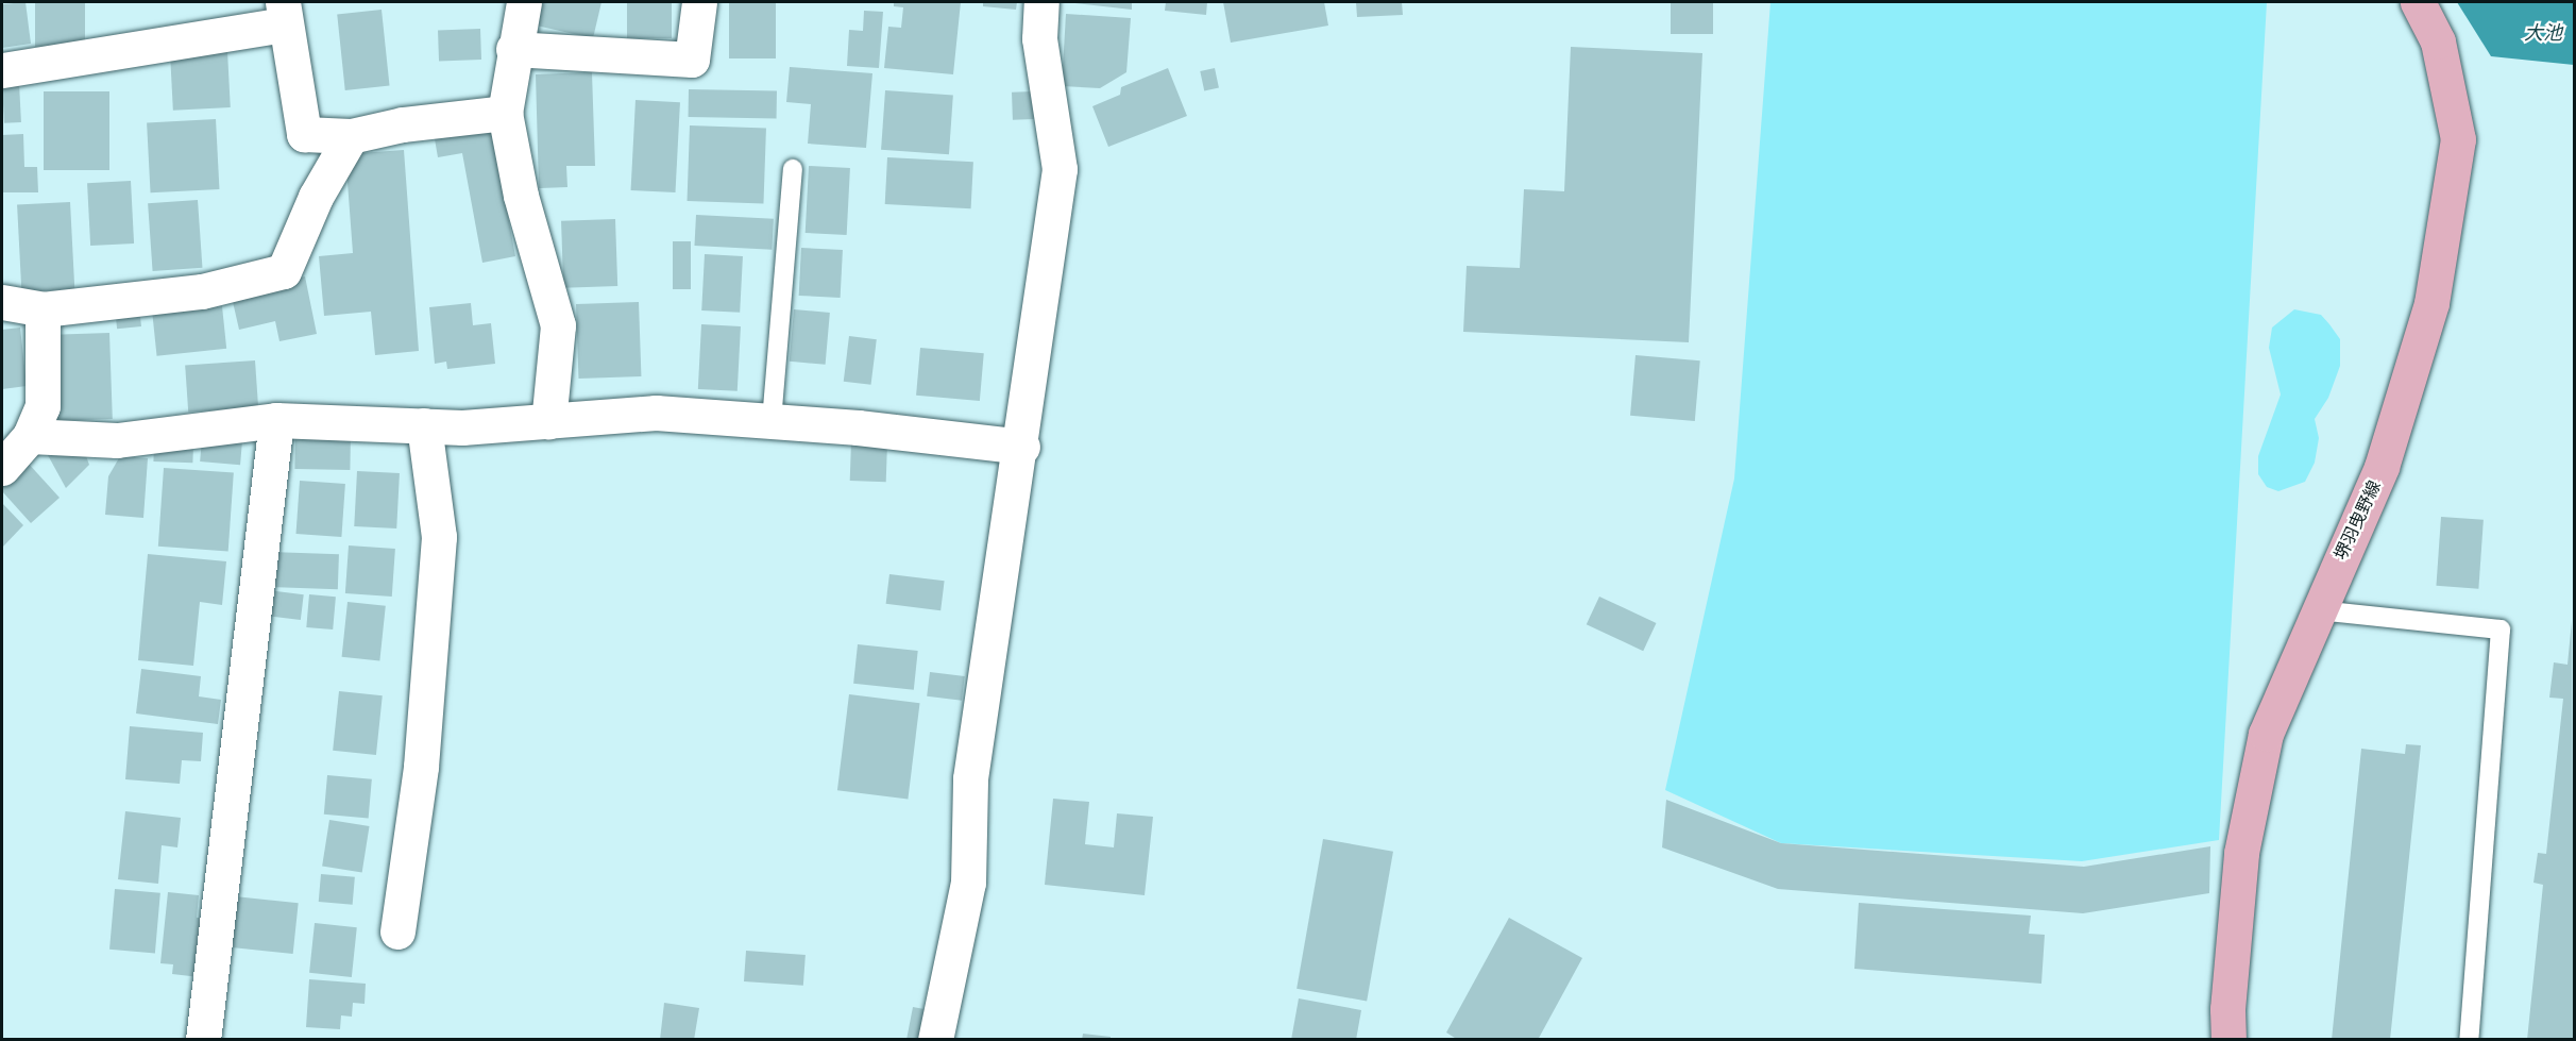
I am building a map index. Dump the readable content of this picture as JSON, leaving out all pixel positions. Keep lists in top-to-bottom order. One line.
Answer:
{"streets":{"main road":["堺羽曳野線"]},"water":["大池"]}
